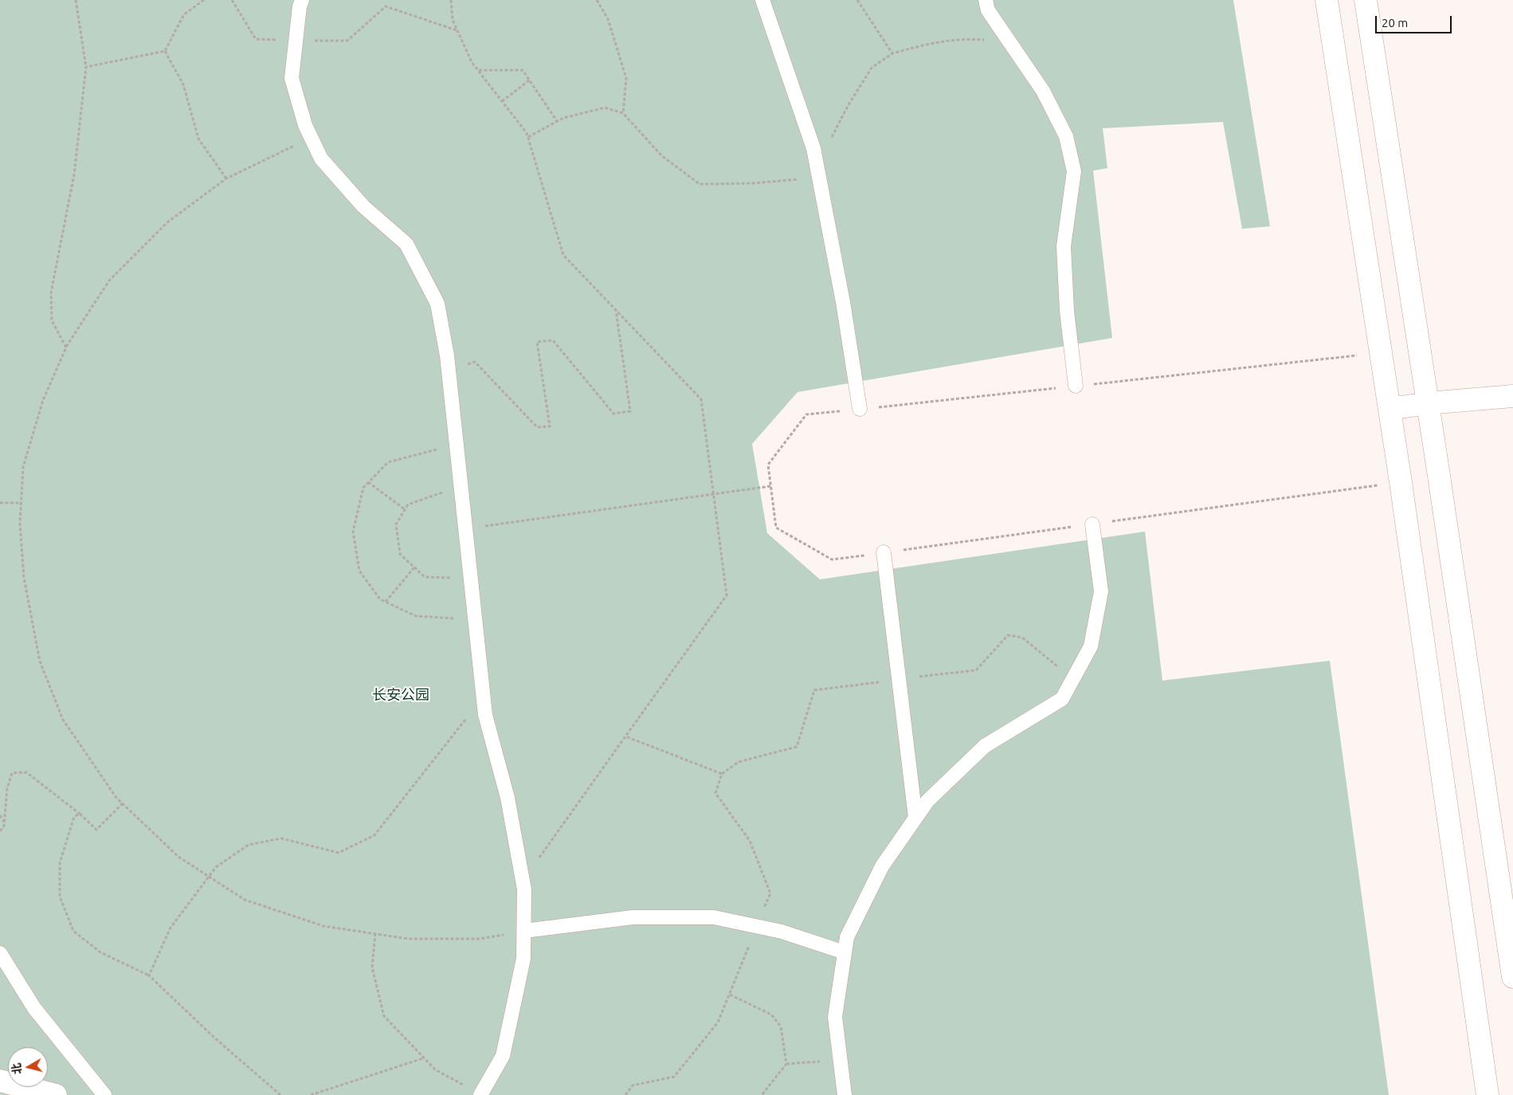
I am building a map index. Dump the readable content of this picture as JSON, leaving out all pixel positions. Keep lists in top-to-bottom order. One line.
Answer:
{"parks":["长安公园"],"scale_bar":"20 m","north":"left"}
